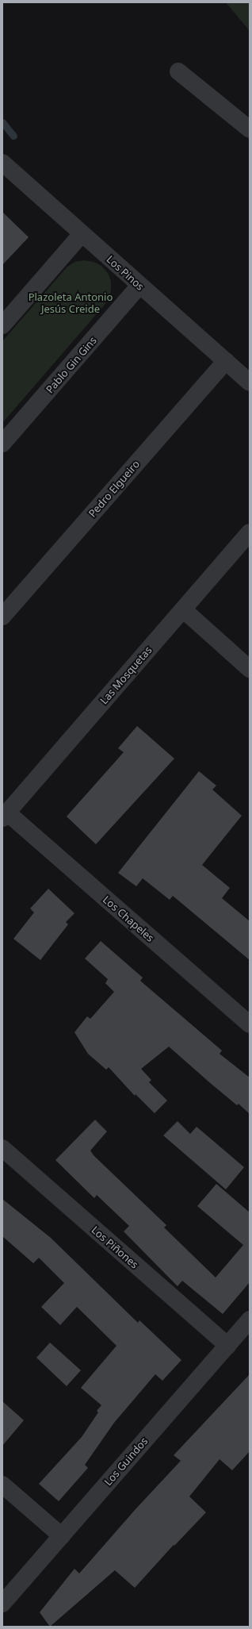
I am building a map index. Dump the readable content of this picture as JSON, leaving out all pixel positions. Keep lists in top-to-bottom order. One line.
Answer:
{"streets":{"street":["Los Pinos","Pablo Gin Gins","Pedro Elgueiro","Las Mosquetas","Los Chapeles","Los Piñones","Los Guindos"]},"crossings":[["Los Pinos","Pablo Gin Gins"],["Los Pinos","Pedro Elgueiro"],["Las Mosquetas","Los Chapeles"],["Los Piñones","Los Guindos"]],"parks":["Plazoleta Antonio Jesús Creide"]}
